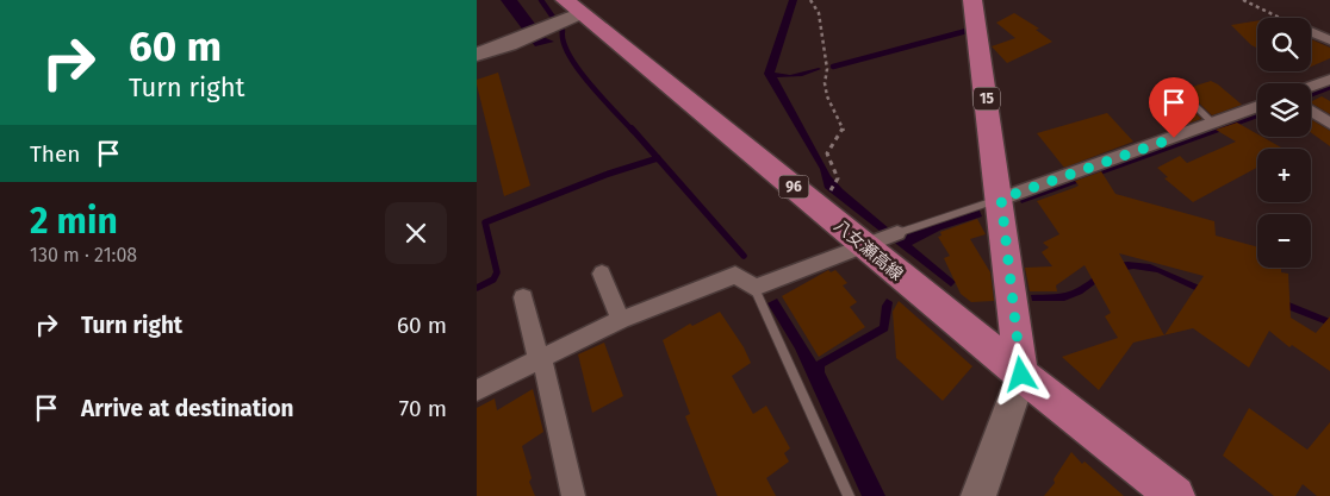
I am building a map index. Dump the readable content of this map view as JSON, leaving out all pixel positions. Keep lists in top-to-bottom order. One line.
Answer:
{"streets":{"main road":["15","96","八女瀬高線"]},"crossings":[["15","八女瀬高線"]],"page":{"turn":["60 m","Turn right"],"map_buttons":["+","−"],"then":"Then","heading":["2 min","130 m · 21:08"],"list":[{"name":"Turn right","value":"60 m"},{"name":"Arrive at destination","value":"70 m"}]}}
